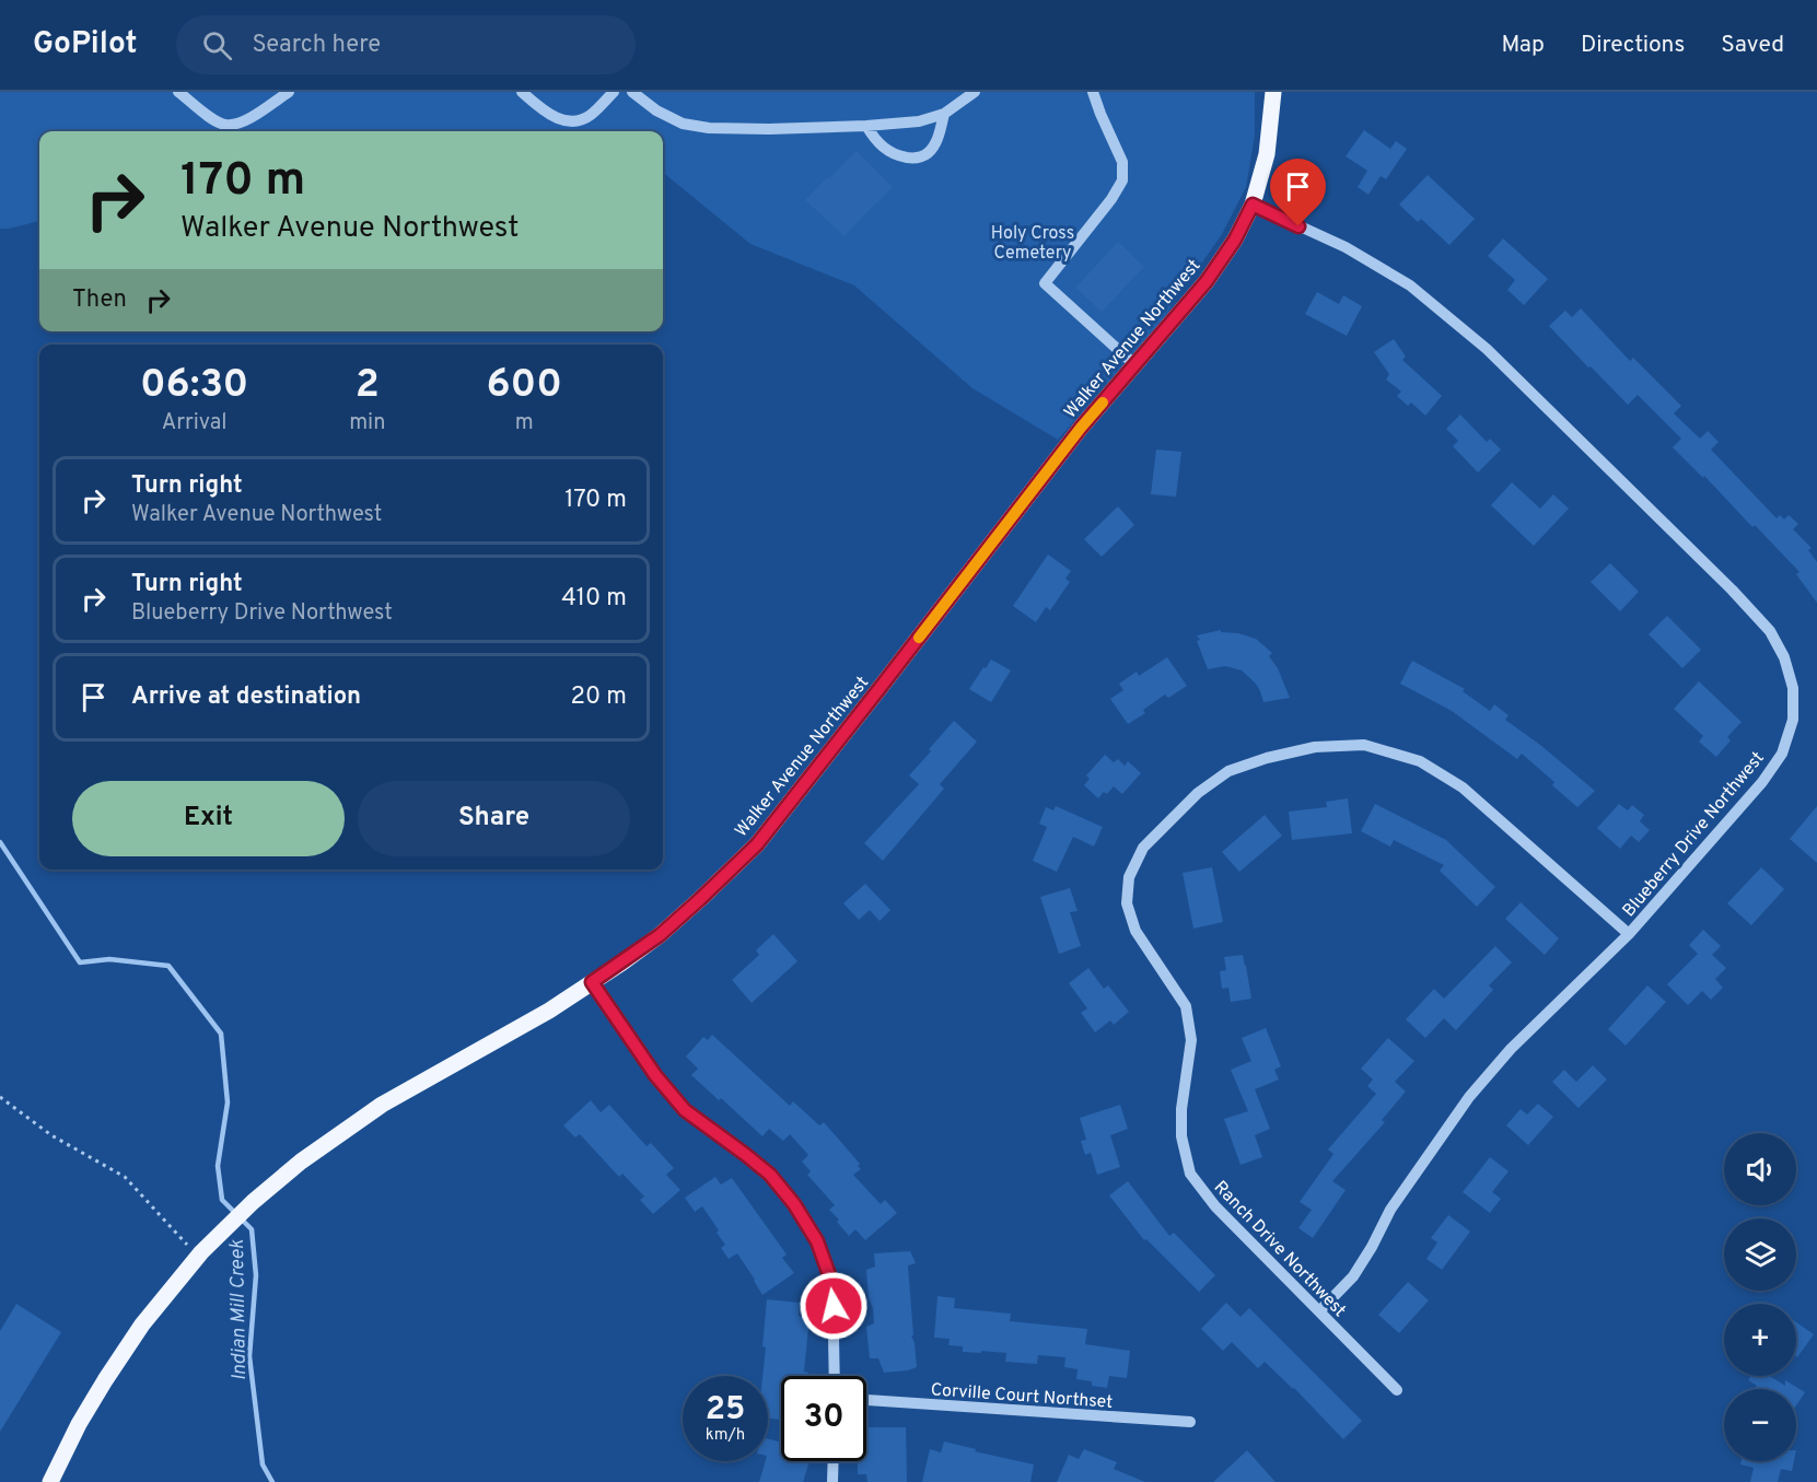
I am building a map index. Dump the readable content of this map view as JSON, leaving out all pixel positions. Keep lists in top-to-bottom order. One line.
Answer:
{"streets":{"main road":["Walker Avenue Northwest"],"street":["Blueberry Drive Northwest","Ranch Drive Northwest","Corville Court Northset"]},"crossings":[["Walker Avenue Northwest","Blueberry Drive Northwest"],["Blueberry Drive Northwest","Ranch Drive Northwest"]],"water":["Indian Mill Creek"],"parks":["Holy Cross Cemetery"],"page":{"header":"GoPilot","search":"Search here","nav":["Map","Directions","Saved"],"turn":["170 m","Walker Avenue Northwest"],"then":"Then","eta":["06:30","Arrival","2","min","600","m"],"list":[{"name":"Turn right","note":"Walker Avenue Northwest","value":"170 m"},{"name":"Turn right","note":"Blueberry Drive Northwest","value":"410 m"},{"name":"Arrive at destination","value":"20 m"}],"buttons":["Exit","Share"],"map_buttons":["+","−"],"speed":"25 km/h","limit":"30"}}
